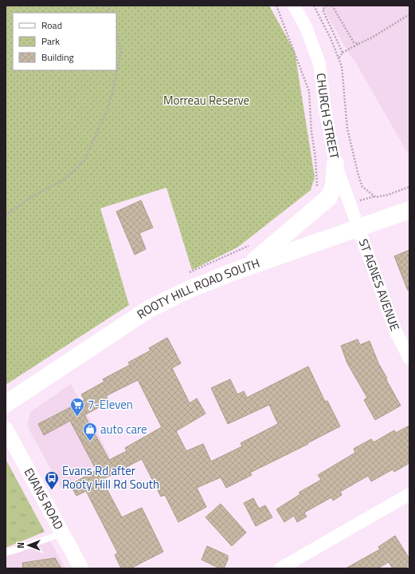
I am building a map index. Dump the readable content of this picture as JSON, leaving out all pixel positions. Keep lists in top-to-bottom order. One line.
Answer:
{"streets":{"main road":["ROOTY HILL ROAD SOUTH"],"street":["CHURCH STREET","ST AGNES AVENUE","EVANS ROAD"]},"crossings":[["CHURCH STREET","ST AGNES AVENUE"],["CHURCH STREET","ROOTY HILL ROAD SOUTH"],["ST AGNES AVENUE","ROOTY HILL ROAD SOUTH"]],"parks":["Morreau Reserve"],"places":{"supermarket":["7-Eleven"],"shop":["auto care"],"bus stop":["Evans Rd after Rooty Hill Rd South"]},"legend":["Road","Park","Building"],"north":"left"}
